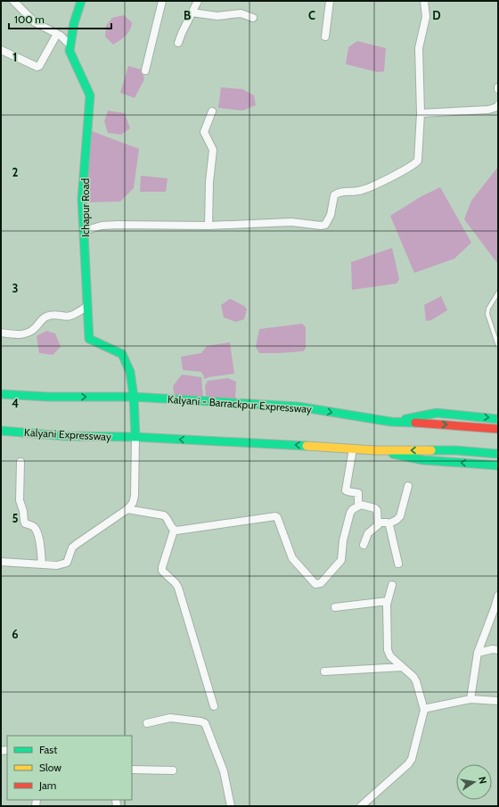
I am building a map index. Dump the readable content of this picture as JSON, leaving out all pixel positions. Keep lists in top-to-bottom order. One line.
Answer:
{"streets":{"main road":["Ichapur Road","Kalyani - Barrackpur Expressway","Kalyani Expressway"]},"crossings":[["Ichapur Road","Kalyani - Barrackpur Expressway"]],"legend":["Fast","Slow","Jam"],"scale_bar":"100 m","north":"right","grid":{"columns":["B","C","D"],"rows":["1","2","3","4","5","6"]}}
